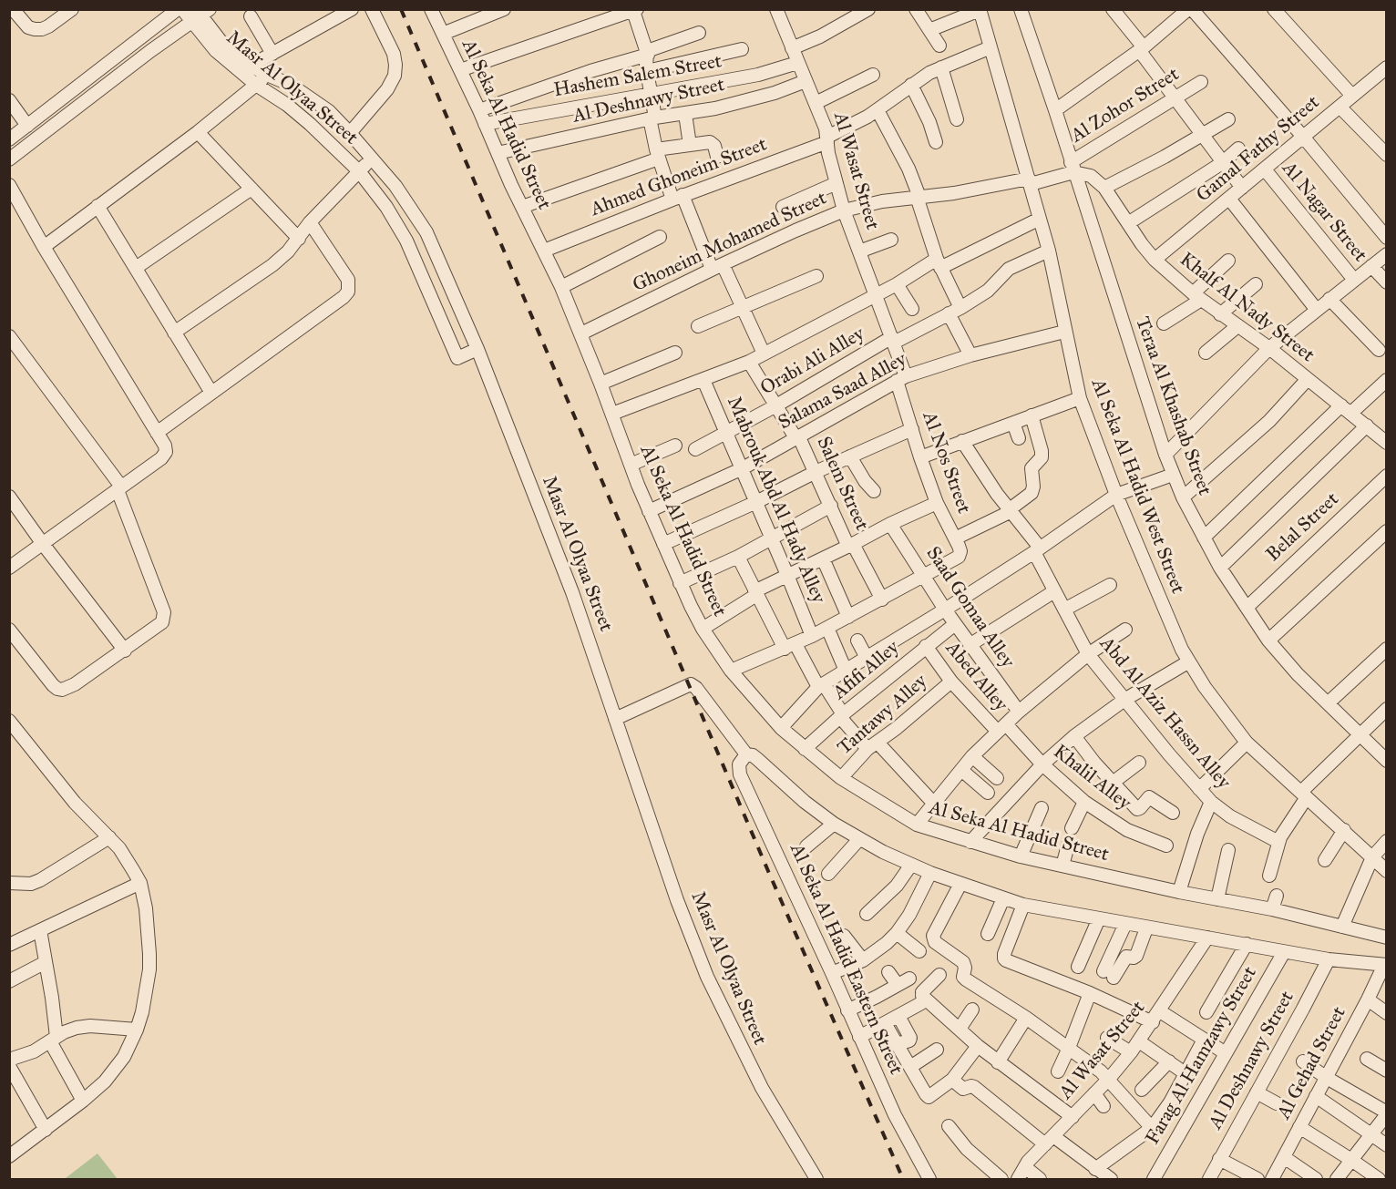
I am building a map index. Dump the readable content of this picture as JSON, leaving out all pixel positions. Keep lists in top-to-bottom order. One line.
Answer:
{"streets":{"street":["Hashem Salem Street","Masr Al Olyaa Street","Al Deshnawy Street","Al Zohor Street","Al Seka Al Hadid Street","Gamal Fathy Street","Al Wasat Street","Ahmed Ghoneim Street","Al Nagar Street","Ghoneim Mohamed Street","Khalf Al Nady Street","Orabi Ali Alley","Salama Saad Alley","Teraa Al Khashab Street","Al Nos Street","Salem Street","Al Seka Al Hadid West Street","Mabrouk Abd Al Hady Alley","Belal Street","Saad Gomaa Alley","Afifi Alley","Abed Alley","Abd Al Aziz Hassn Alley","Tantawy Alley","Khalil Alley","Al Seka Al Hadid Eastern Street","Farag Al Hamzawy Street","Al Gehad Street"]},"crossings":[["Hashem Salem Street","Al Seka Al Hadid Street"],["Hashem Salem Street","Al Wasat Street"],["Al Deshnawy Street","Al Seka Al Hadid Street"],["Al Deshnawy Street","Al Wasat Street"],["Al Zohor Street","Ghoneim Mohamed Street"],["Al Zohor Street","Khalf Al Nady Street"],["Al Zohor Street","Teraa Al Khashab Street"],["Al Zohor Street","Al Seka Al Hadid West Street"],["Al Seka Al Hadid Street","Ahmed Ghoneim Street"],["Al Seka Al Hadid Street","Ghoneim Mohamed Street"],["Al Seka Al Hadid Street","Salama Saad Alley"],["Al Seka Al Hadid Street","Afifi Alley"],["Al Seka Al Hadid Street","Tantawy Alley"],["Gamal Fathy Street","Al Nagar Street"],["Gamal Fathy Street","Khalf Al Nady Street"],["Al Wasat Street","Ahmed Ghoneim Street"],["Al Wasat Street","Ghoneim Mohamed Street"],["Al Wasat Street","Orabi Ali Alley"],["Al Wasat Street","Salama Saad Alley"],["Al Wasat Street","Al Nos Street"],["Ahmed Ghoneim Street","Al Seka Al Hadid West Street"],["Ghoneim Mohamed Street","Al Seka Al Hadid West Street"],["Khalf Al Nady Street","Teraa Al Khashab Street"],["Orabi Ali Alley","Salem Street"],["Orabi Ali Alley","Al Seka Al Hadid West Street"],["Orabi Ali Alley","Mabrouk Abd Al Hady Alley"],["Salama Saad Alley","Al Nos Street"],["Salama Saad Alley","Salem Street"],["Salama Saad Alley","Al Seka Al Hadid West Street"],["Salama Saad Alley","Mabrouk Abd Al Hady Alley"],["Teraa Al Khashab Street","Belal Street"],["Al Nos Street","Saad Gomaa Alley"],["Saad Gomaa Alley","Afifi Alley"],["Afifi Alley","Abed Alley"],["Abed Alley","Tantawy Alley"],["Abed Alley","Khalil Alley"]]}
